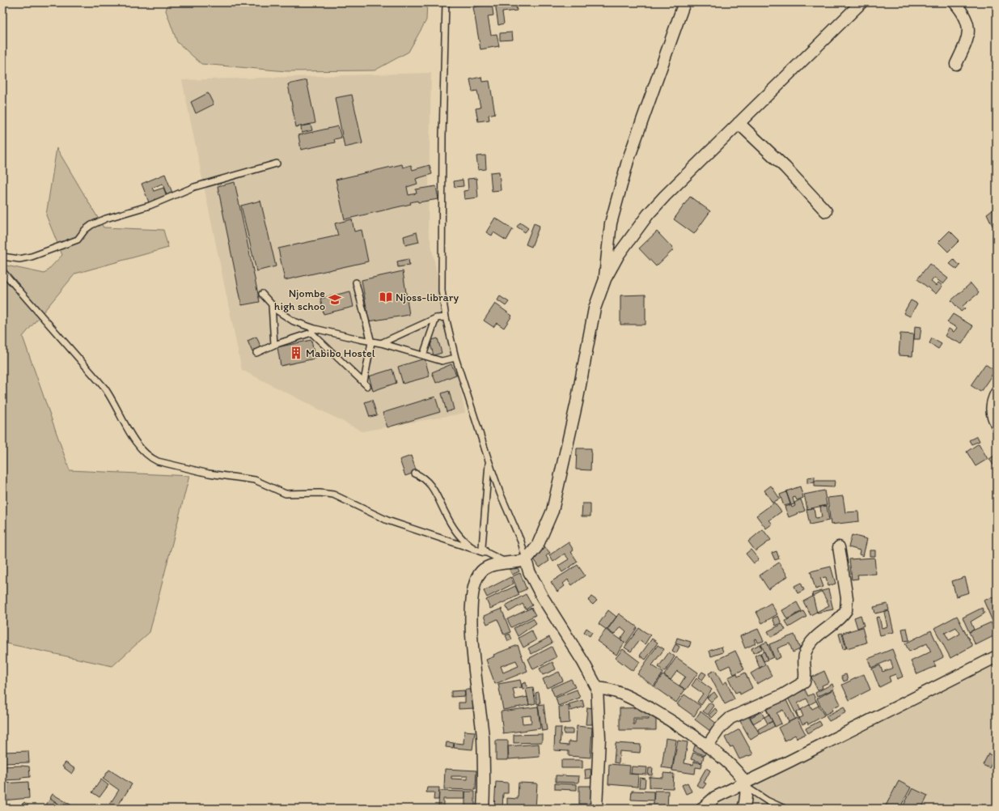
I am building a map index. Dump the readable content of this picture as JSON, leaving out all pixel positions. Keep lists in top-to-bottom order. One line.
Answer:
{"places":{"library":["Njoss-library"],"school or university":["Njombe high schoo"],"building":["Mabibo Hostel"]}}
